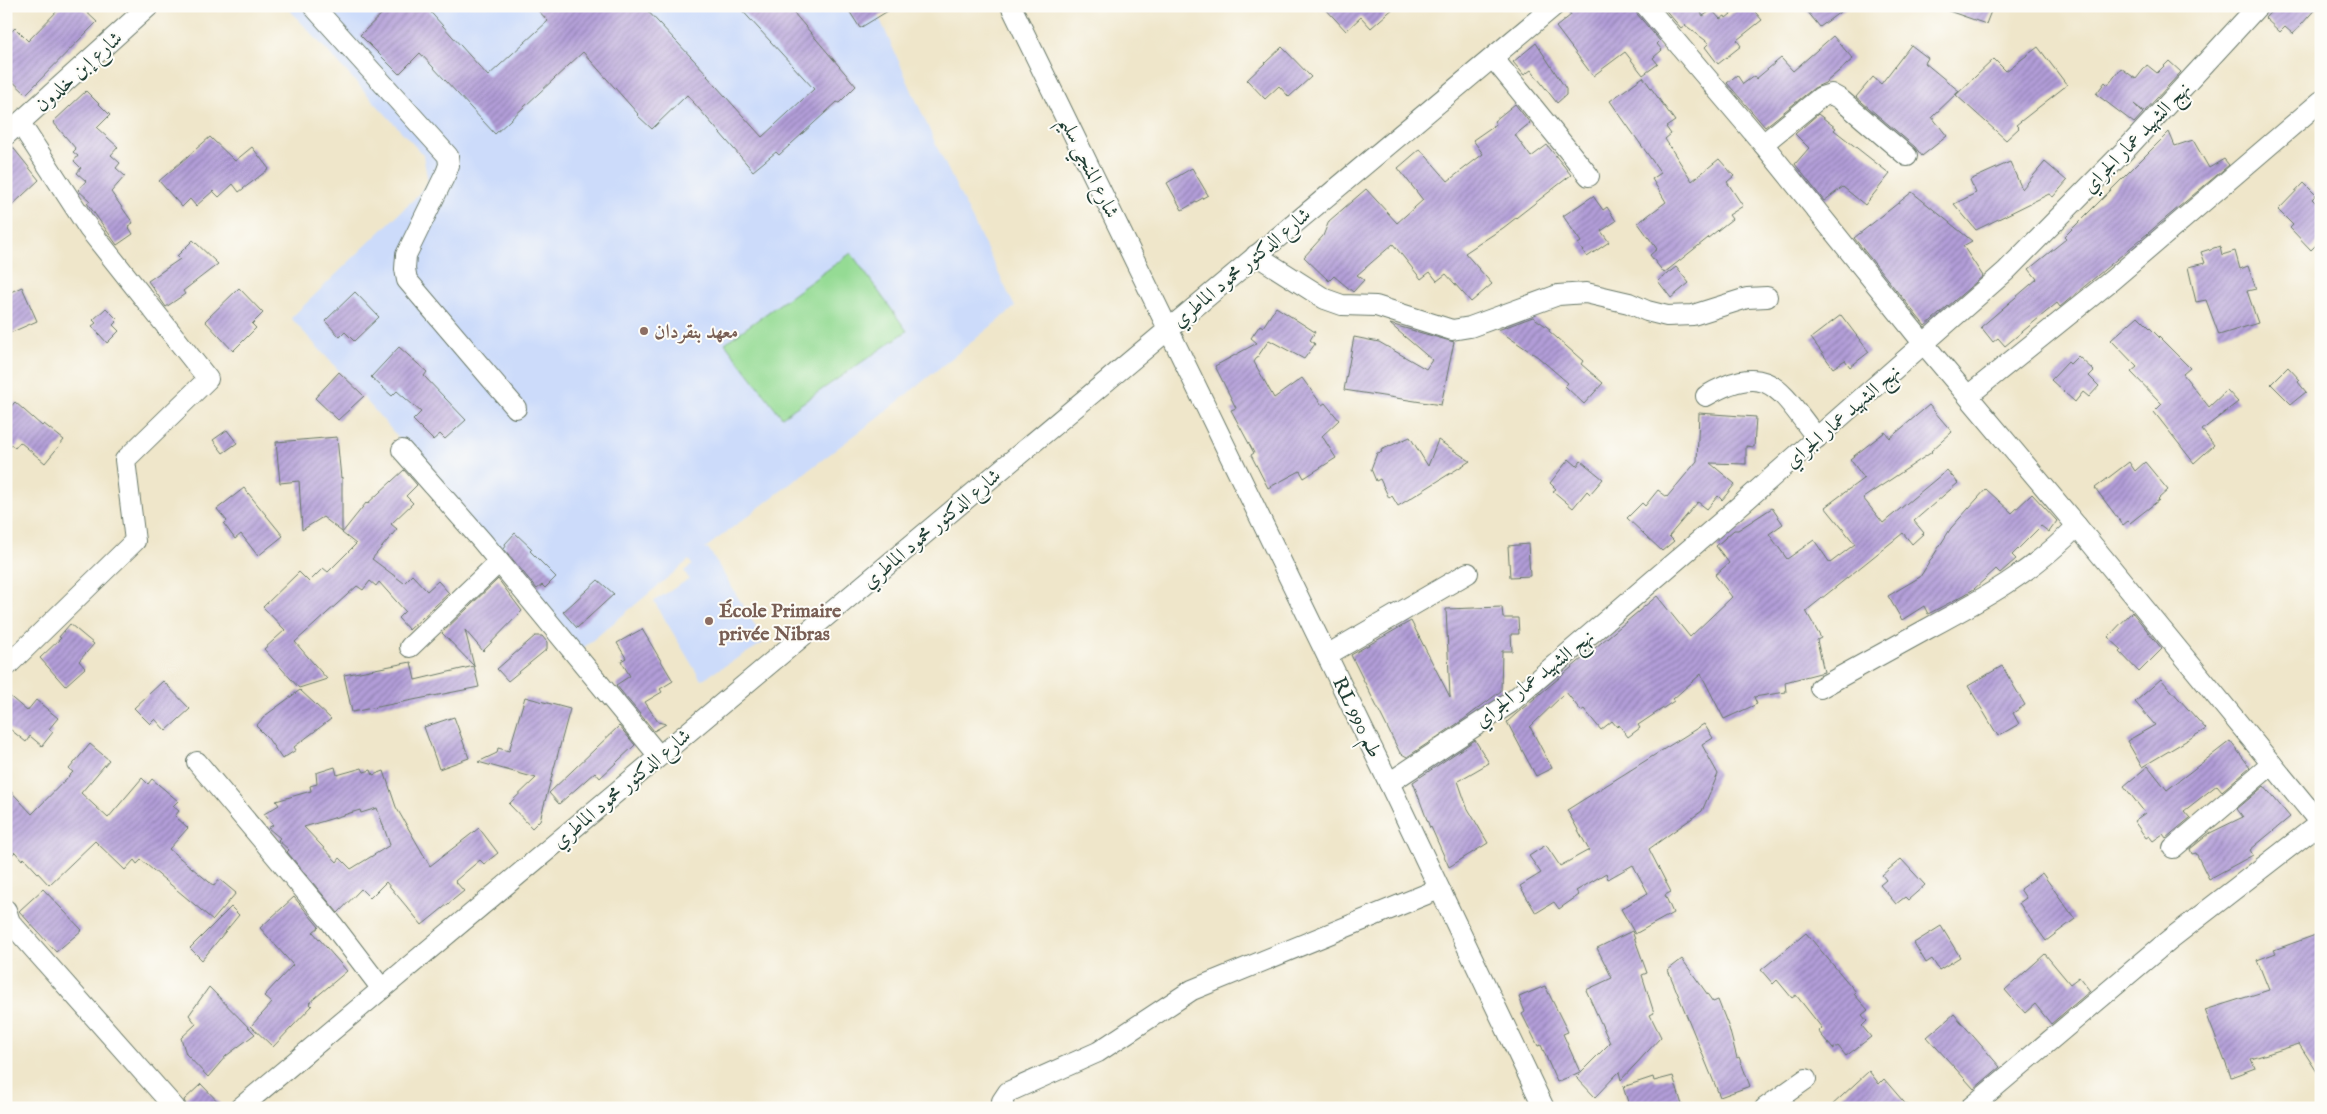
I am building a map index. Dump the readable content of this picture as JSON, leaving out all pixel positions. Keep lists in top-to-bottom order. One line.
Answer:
{"streets":{"street":["شارع إبن خلدون","نهج الشهيد عمار الجراي","شارع المنجي سليم","شارع الدكتور محمود الماطري","RL طم 990"]},"crossings":[["نهج الشهيد عمار الجراي","RL طم 990"],["شارع المنجي سليم","شارع الدكتور محمود الماطري"],["شارع المنجي سليم","RL طم 990"],["شارع الدكتور محمود الماطري","RL طم 990"]],"places":["معهد بنقردان","École Primaire privée Nibras"]}
